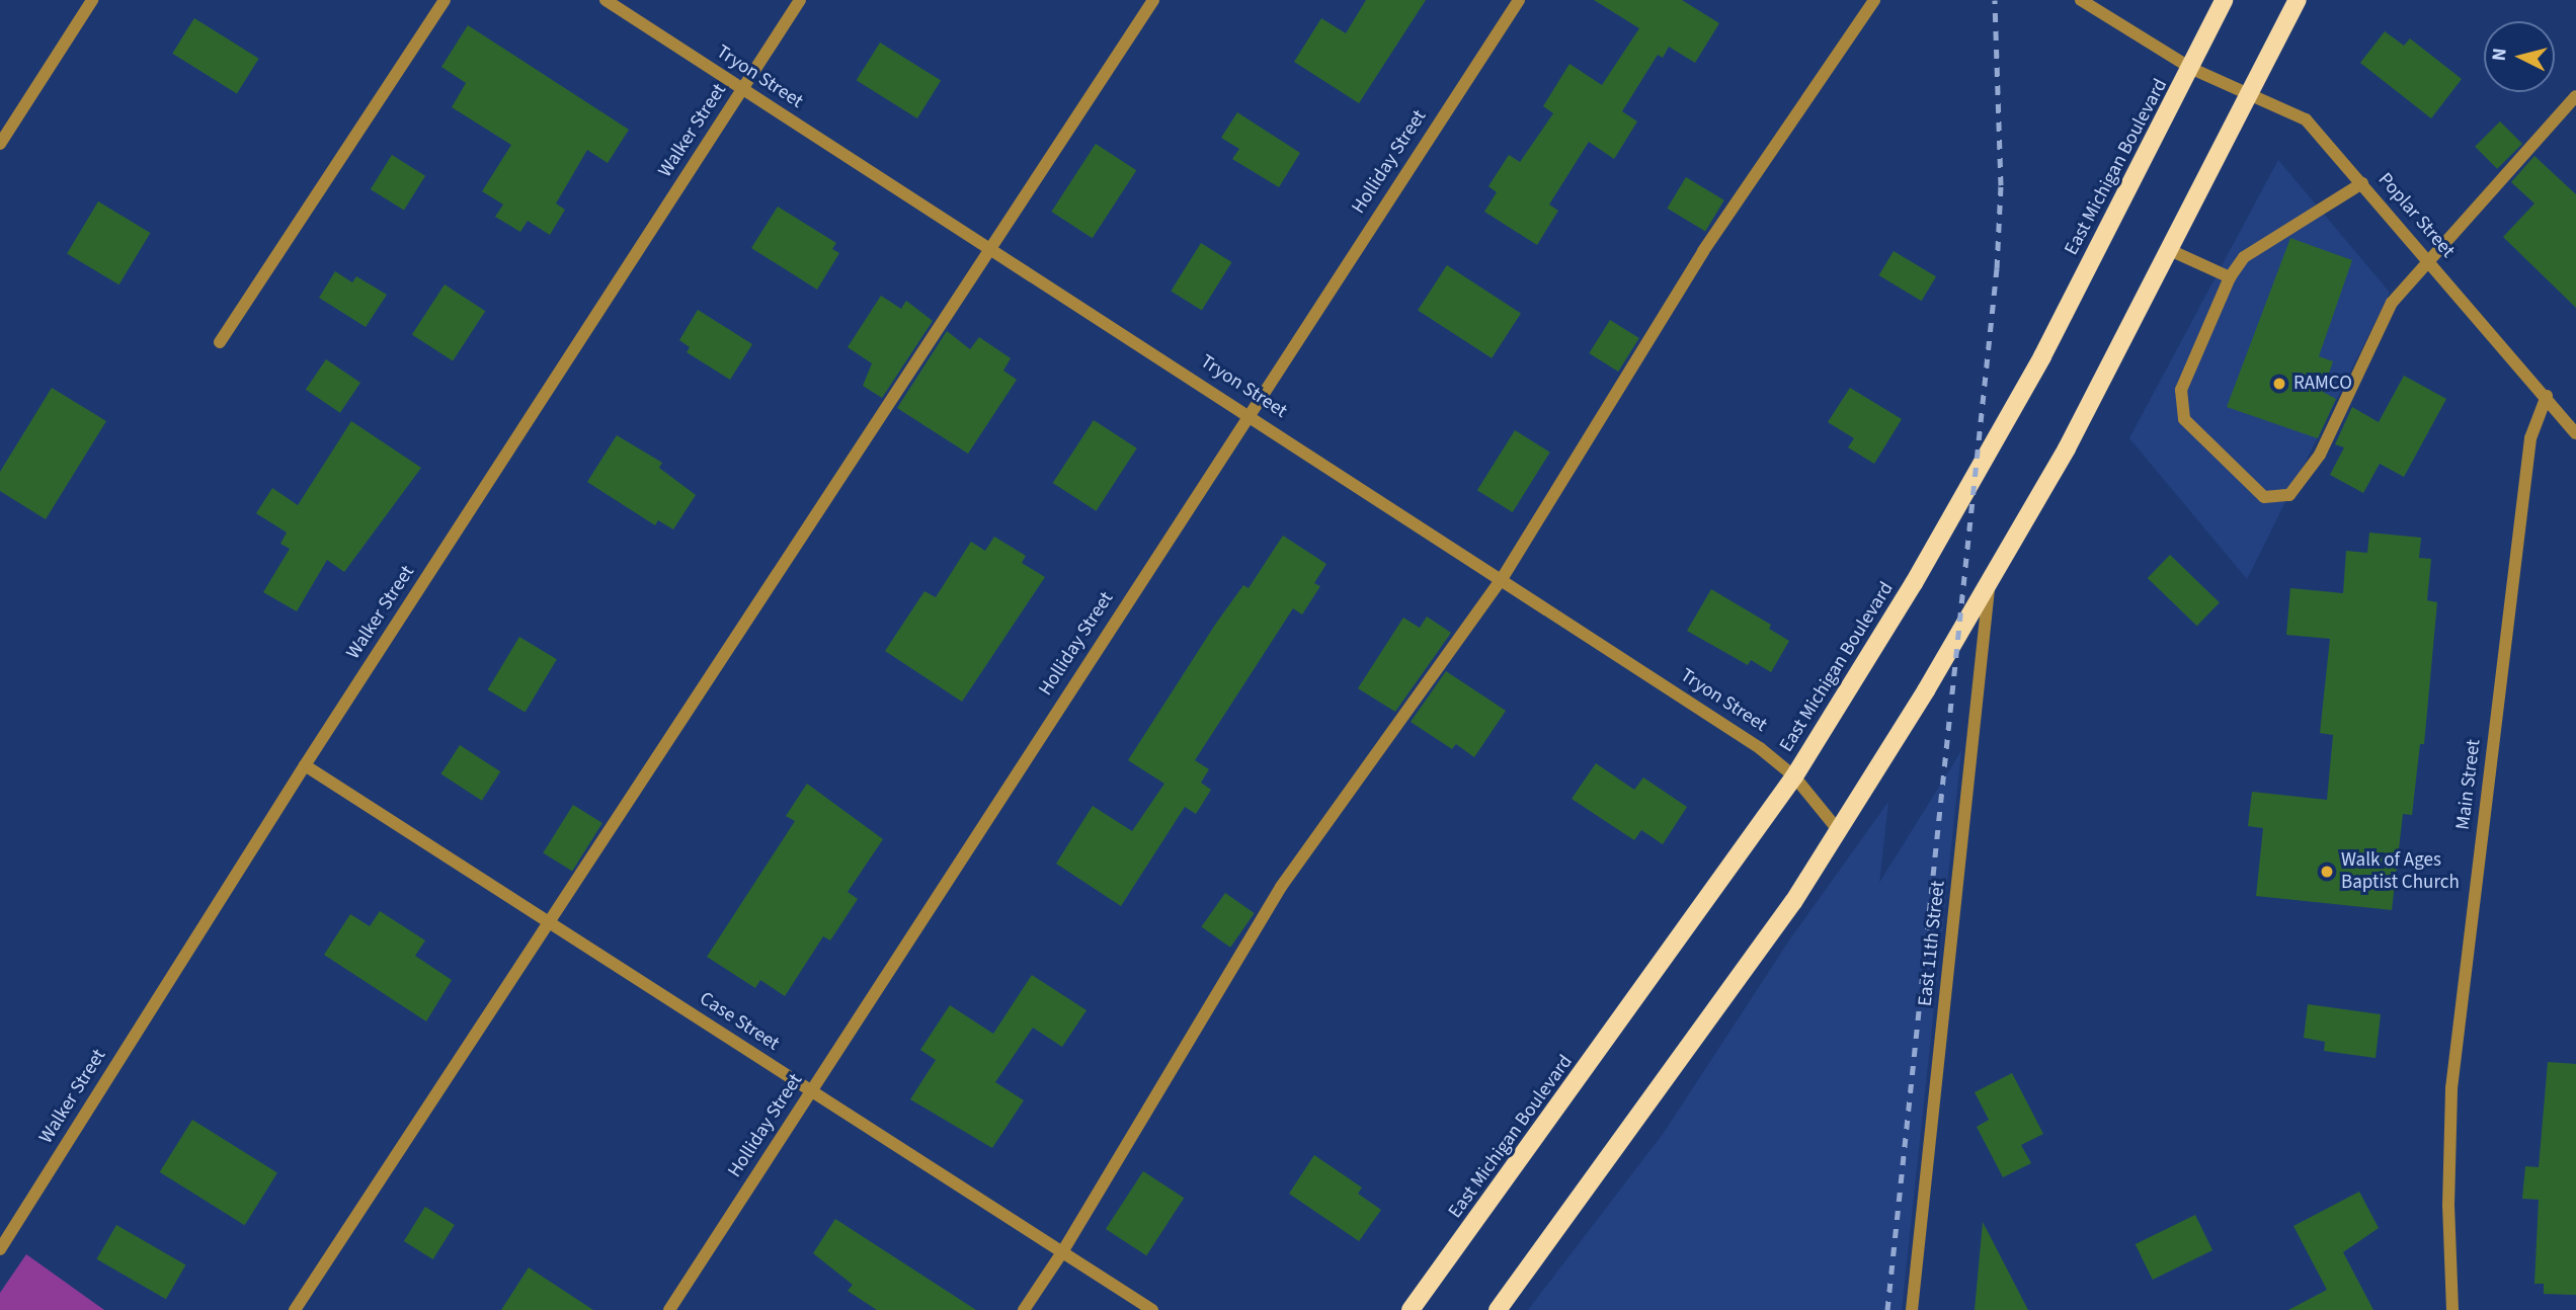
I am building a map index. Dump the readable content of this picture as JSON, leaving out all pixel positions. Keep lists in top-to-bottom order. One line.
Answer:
{"streets":{"main road":["East Michigan Boulevard"],"street":["Tryon Street","Walker Street","Holliday Street","Poplar Street","Main Street","East 11th Street","Case Street"]},"crossings":[["Tryon Street","Walker Street"],["Tryon Street","Holliday Street"],["Tryon Street","East Michigan Boulevard"],["Walker Street","Case Street"],["Holliday Street","Case Street"],["East Michigan Boulevard","Poplar Street"],["Poplar Street","Main Street"]],"places":["RAMCO","Walk of Ages Baptist Church"],"north":"left"}
